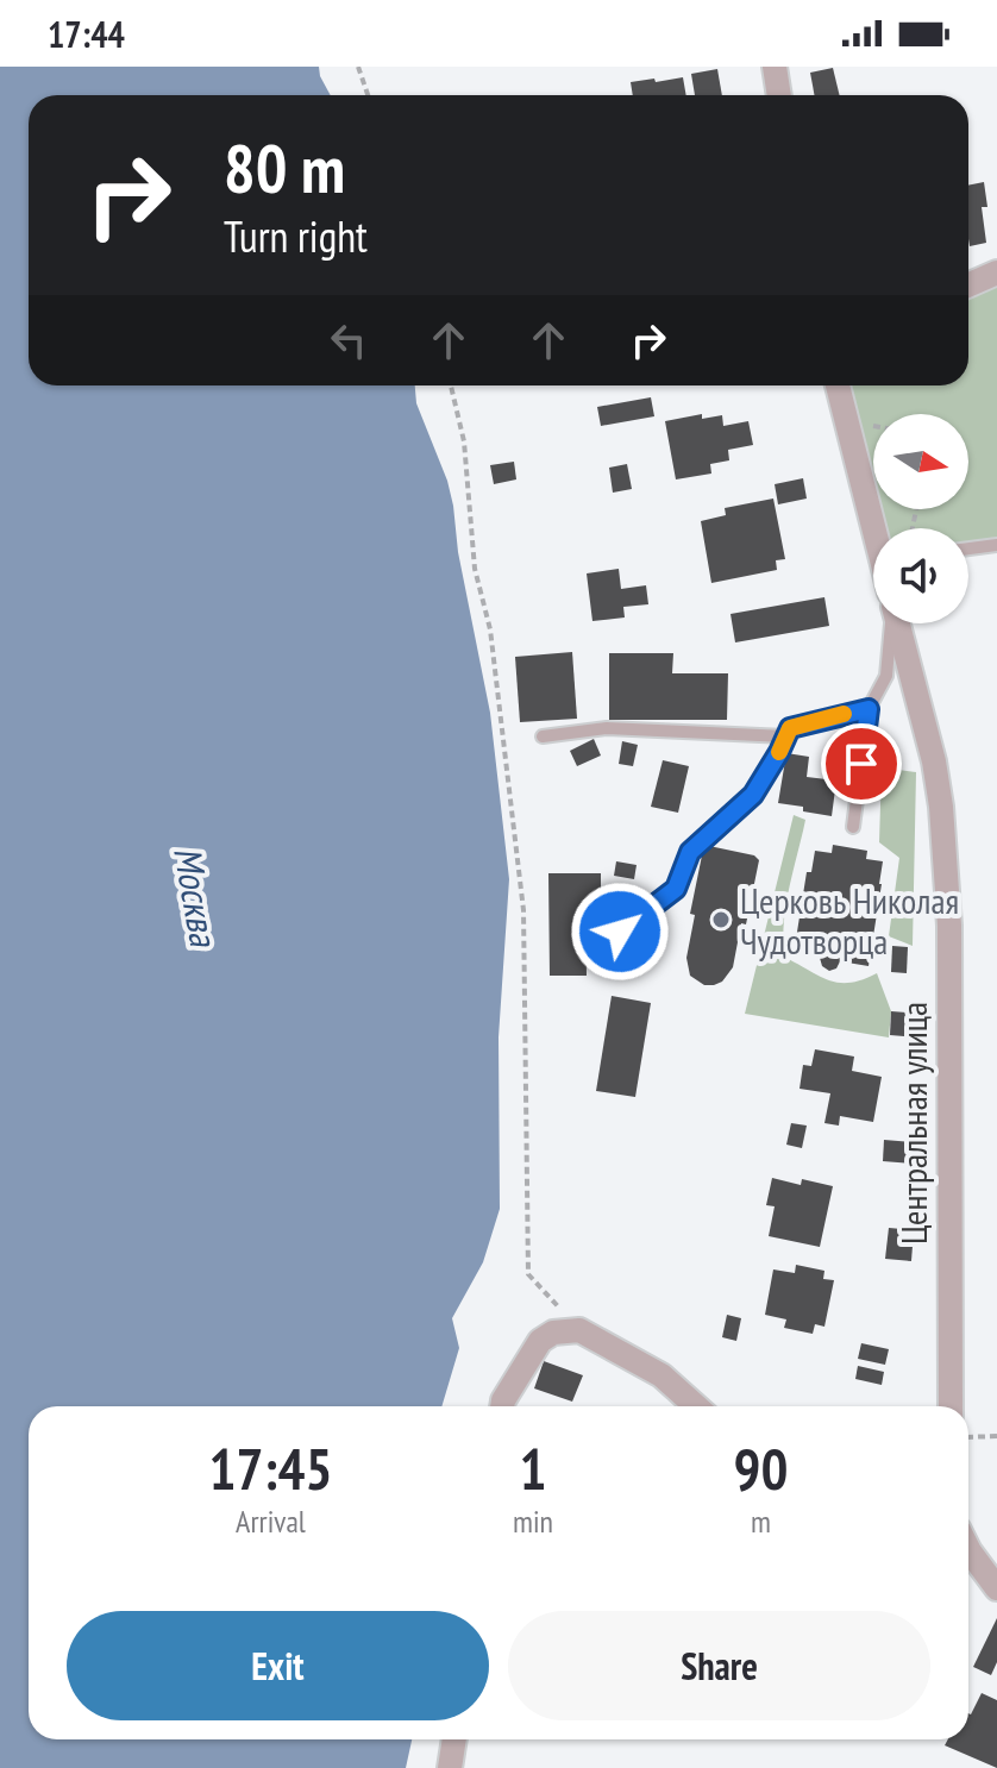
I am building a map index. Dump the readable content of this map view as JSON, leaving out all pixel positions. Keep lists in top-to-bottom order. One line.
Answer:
{"streets":{"street":["Центральная улица"]},"water":["Москва"],"places":["Церковь Николая Чудотворца"],"north":"right","page":{"status":"17:44","turn":["80 m","Turn right"],"eta":["17:45","Arrival","1","min","90","m"],"buttons":["Exit","Share"]}}
